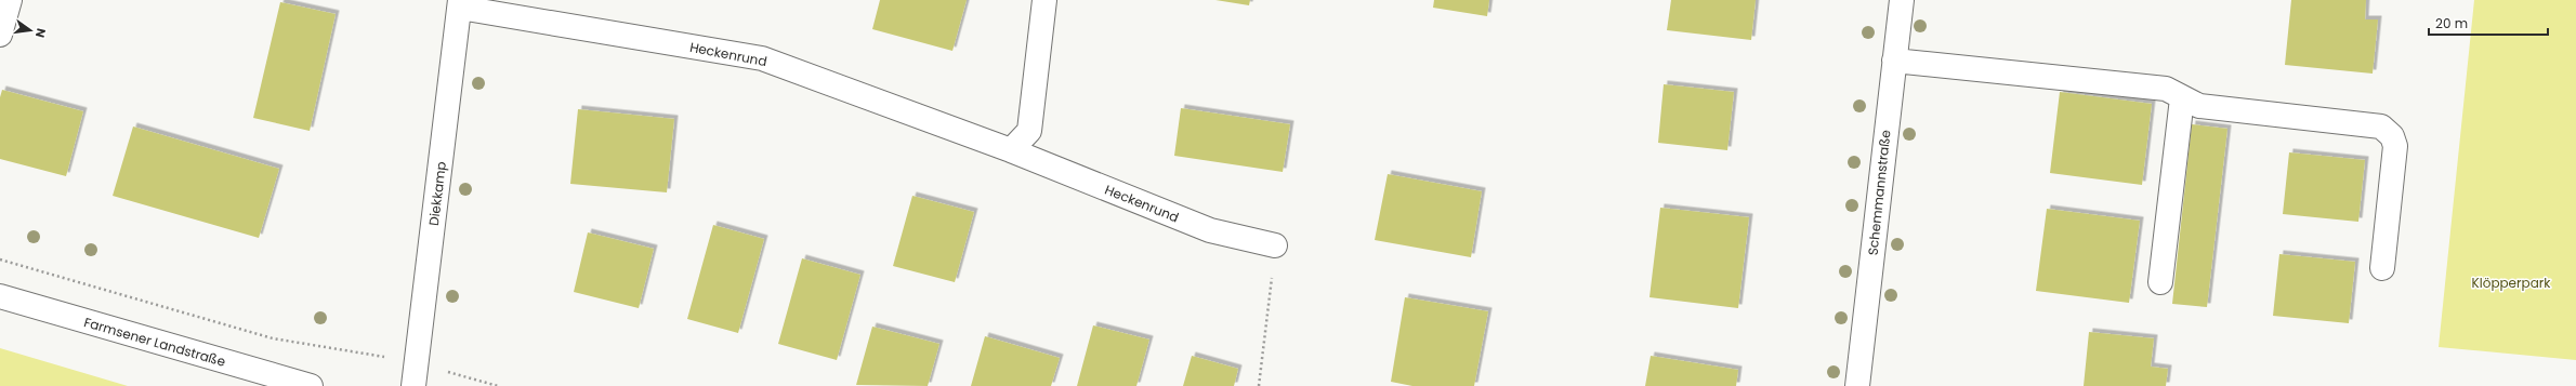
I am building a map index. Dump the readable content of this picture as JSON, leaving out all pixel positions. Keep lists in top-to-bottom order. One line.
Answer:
{"streets":{"street":["Heckenrund","Schemmannstraße","Diekkamp","Farmsener Landstraße"]},"crossings":[["Heckenrund","Diekkamp"]],"parks":["Klöpperpark"],"scale_bar":"20 m","north":"right"}
